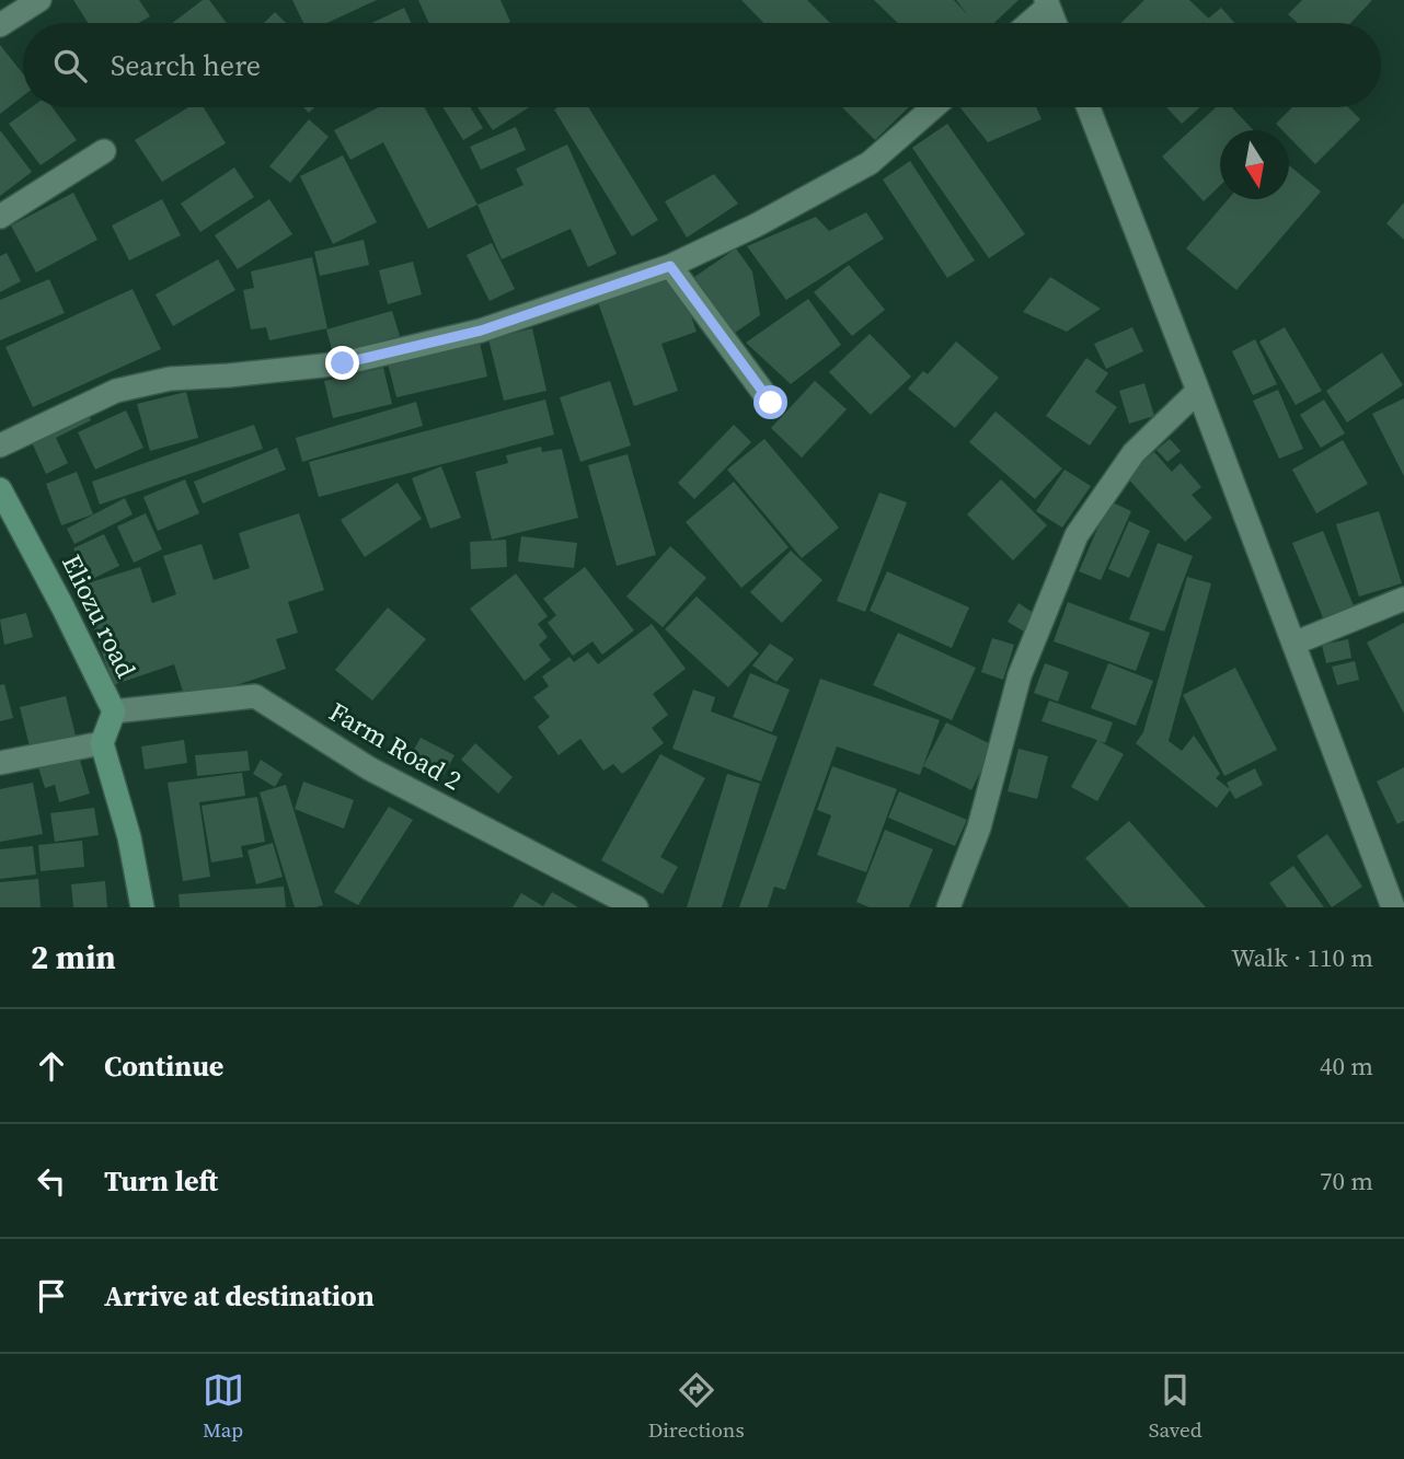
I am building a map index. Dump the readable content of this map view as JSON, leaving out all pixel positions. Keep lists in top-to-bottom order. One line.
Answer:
{"streets":{"street":["Eliozu road","Farm Road 2"]},"crossings":[["Eliozu road","Farm Road 2"]],"north":"bottom","page":{"search":"Search here","heading":["2 min","Walk · 110 m"],"list":[["Continue","40 m"],["Turn left","70 m"],"Arrive at destination"],"nav":["Map","Directions","Saved"]}}
